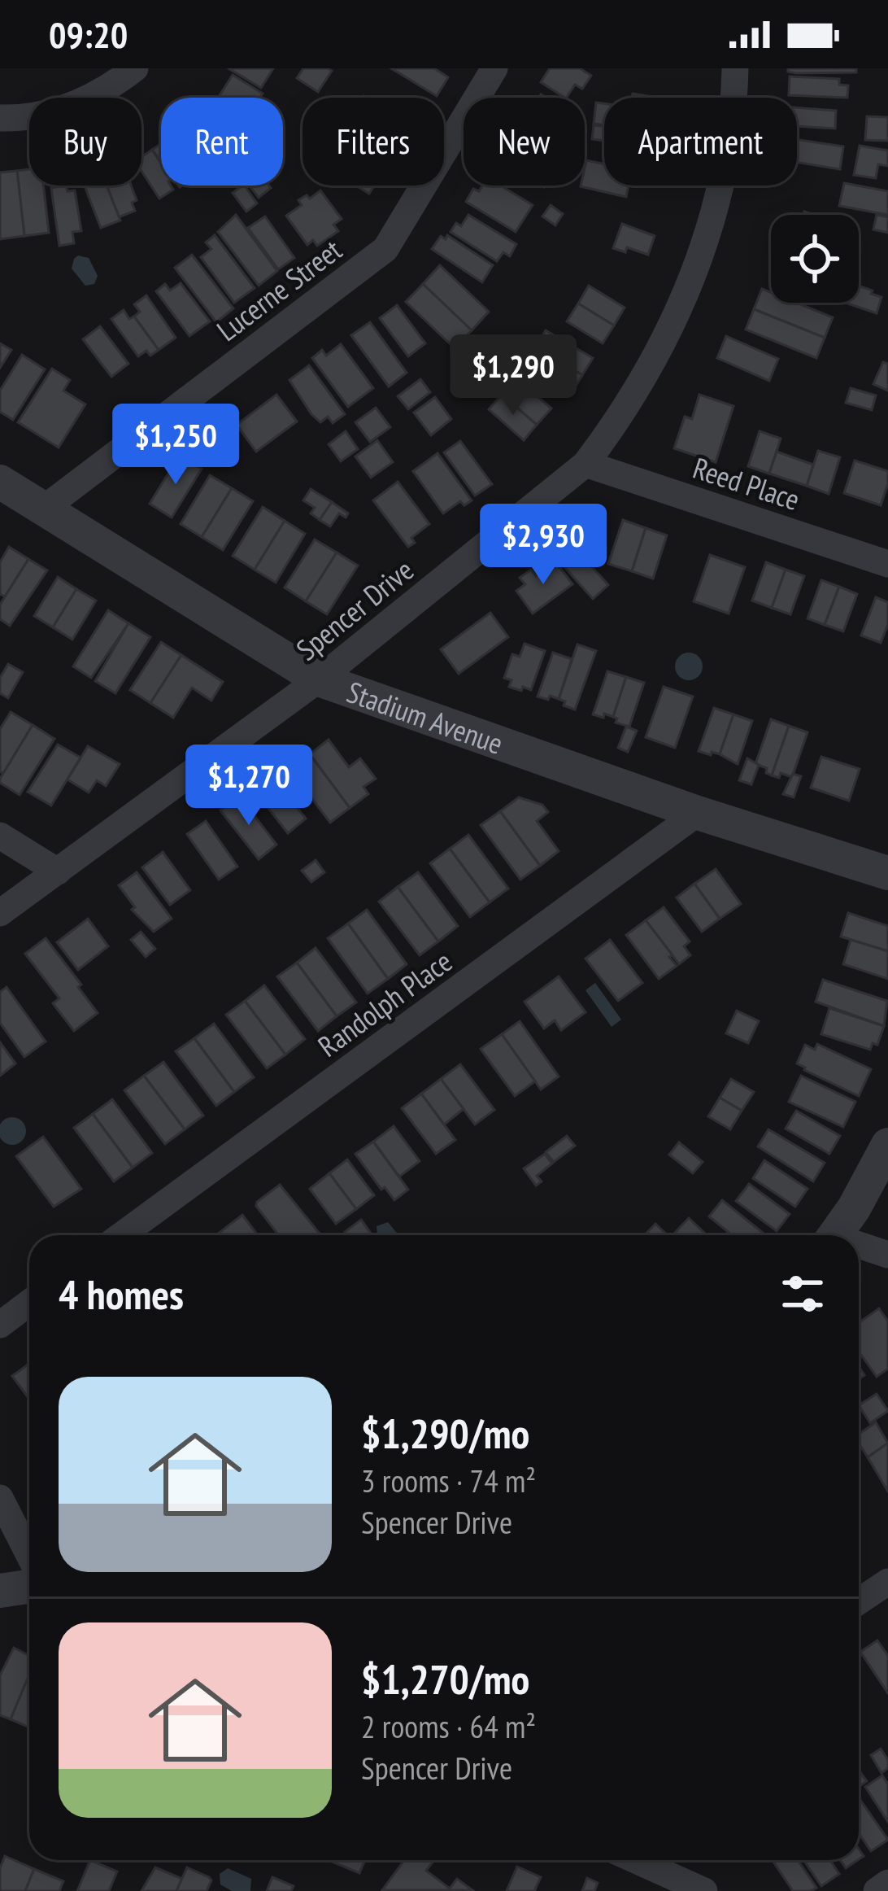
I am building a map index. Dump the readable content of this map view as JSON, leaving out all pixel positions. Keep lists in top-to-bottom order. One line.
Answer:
{"streets":{"street":["Lucerne Street","Reed Place","Spencer Drive","Stadium Avenue","Randolph Place"]},"crossings":[["Lucerne Street","Stadium Avenue"],["Reed Place","Spencer Drive"],["Spencer Drive","Stadium Avenue"],["Stadium Avenue","Randolph Place"]],"page":{"status":"09:20","chip":["Buy","Rent","Filters","New","Apartment"],"price":["$1,290","$1,250","$2,930","$1,270"],"heading":"4 homes","list":[{"name":"$1,290/mo","note":"3 rooms · 74 m² · Spencer Drive"},{"name":"$1,270/mo","note":"2 rooms · 64 m² · Spencer Drive"}]}}
